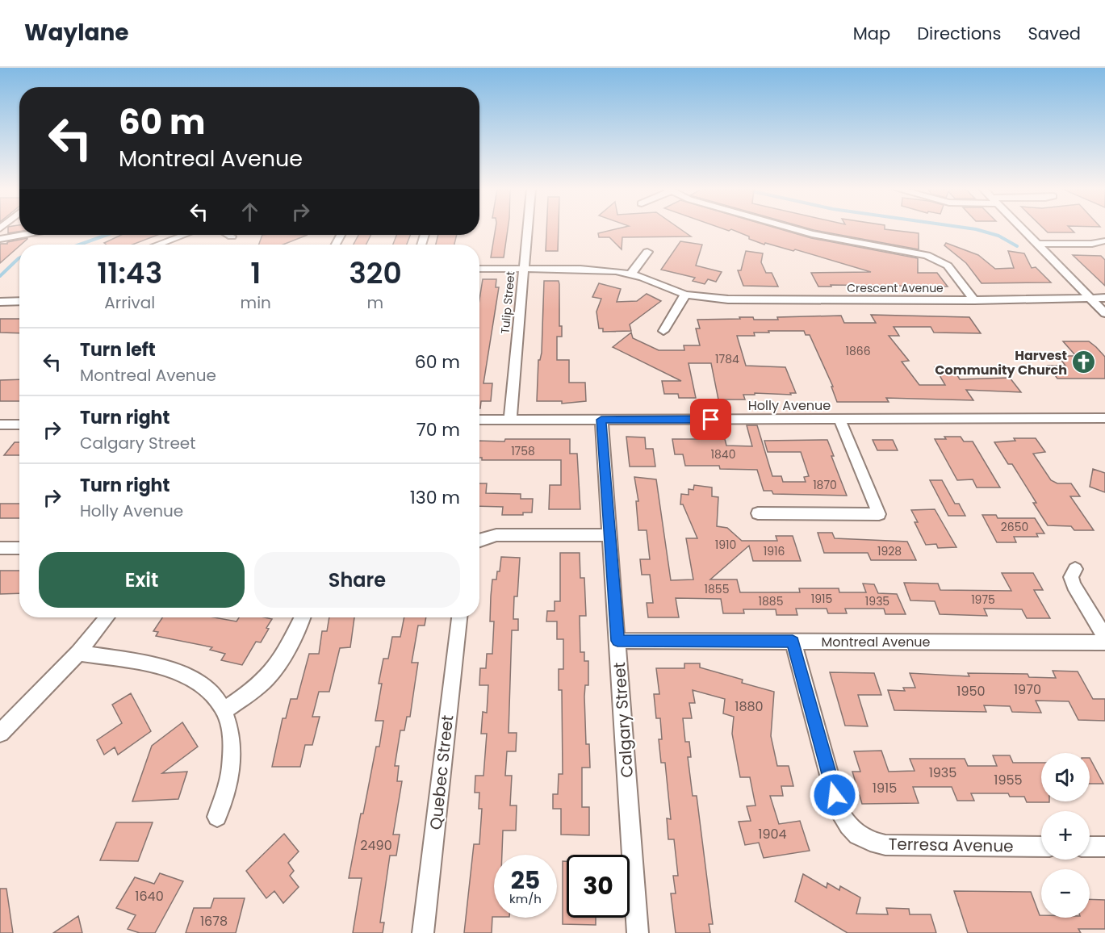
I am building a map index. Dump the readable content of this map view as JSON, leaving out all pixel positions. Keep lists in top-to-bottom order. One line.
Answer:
{"streets":{"street":["Crescent Avenue","Tulip Street","Holly Avenue","Montreal Avenue","Calgary Street","Quebec Street","Terresa Avenue"]},"crossings":[["Crescent Avenue","Tulip Street"],["Tulip Street","Holly Avenue"],["Holly Avenue","Calgary Street"],["Montreal Avenue","Calgary Street"],["Montreal Avenue","Terresa Avenue"]],"places":{"church":["Harvest Community Church"]},"house_numbers":["1866","1784","1758","1840","1870","2650","1910","1916","1928","1855","1915","1975","1885","1935","1970","1950","1880","1935","1955","1915","1904","2490","1640","1678"],"page":{"header":"Waylane","nav":["Map","Directions","Saved"],"turn":["60 m","Montreal Avenue"],"eta":["11:43","Arrival","1","min","320","m"],"list":[{"name":"Turn left","note":"Montreal Avenue","value":"60 m"},{"name":"Turn right","note":"Calgary Street","value":"70 m"},{"name":"Turn right","note":"Holly Avenue","value":"130 m"}],"buttons":["Exit","Share"],"map_buttons":["+","−"],"speed":"25 km/h","limit":"30"}}
